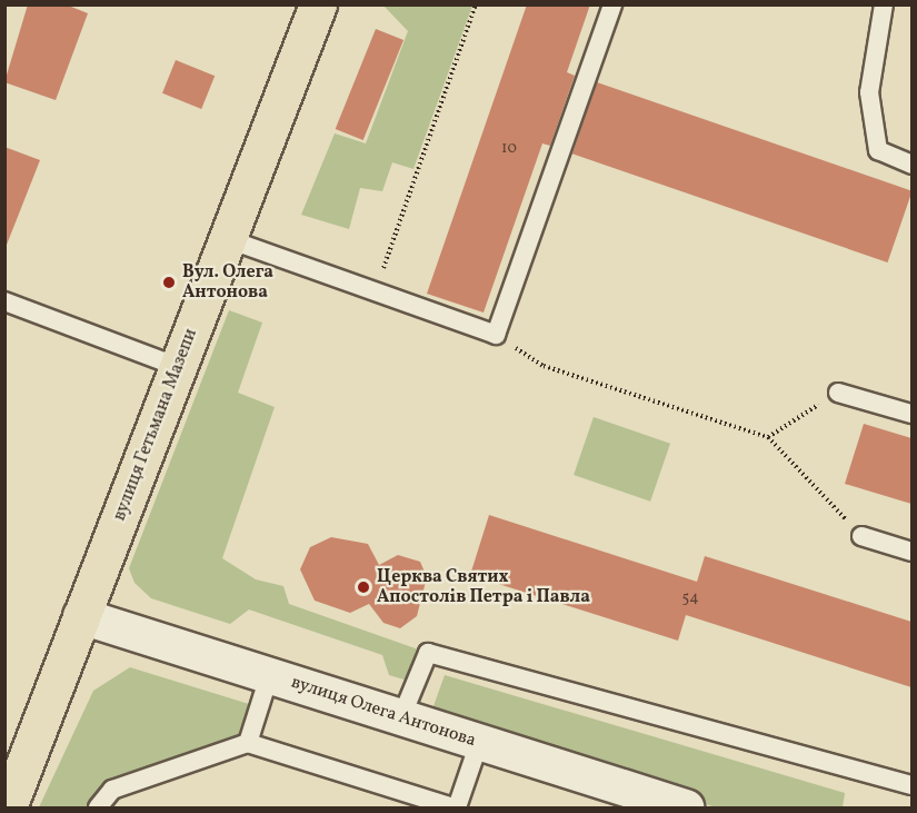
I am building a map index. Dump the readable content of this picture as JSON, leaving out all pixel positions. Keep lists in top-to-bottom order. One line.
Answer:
{"streets":{"main road":["вулиця Гетьмана Мазепи"],"street":["вулиця Олега Антонова"]},"crossings":[["вулиця Гетьмана Мазепи","вулиця Олега Антонова"]],"places":["Вул. Олега Антонова","Церква Святих Апостолів Петра і Павла"],"house_numbers":["10","54"]}
